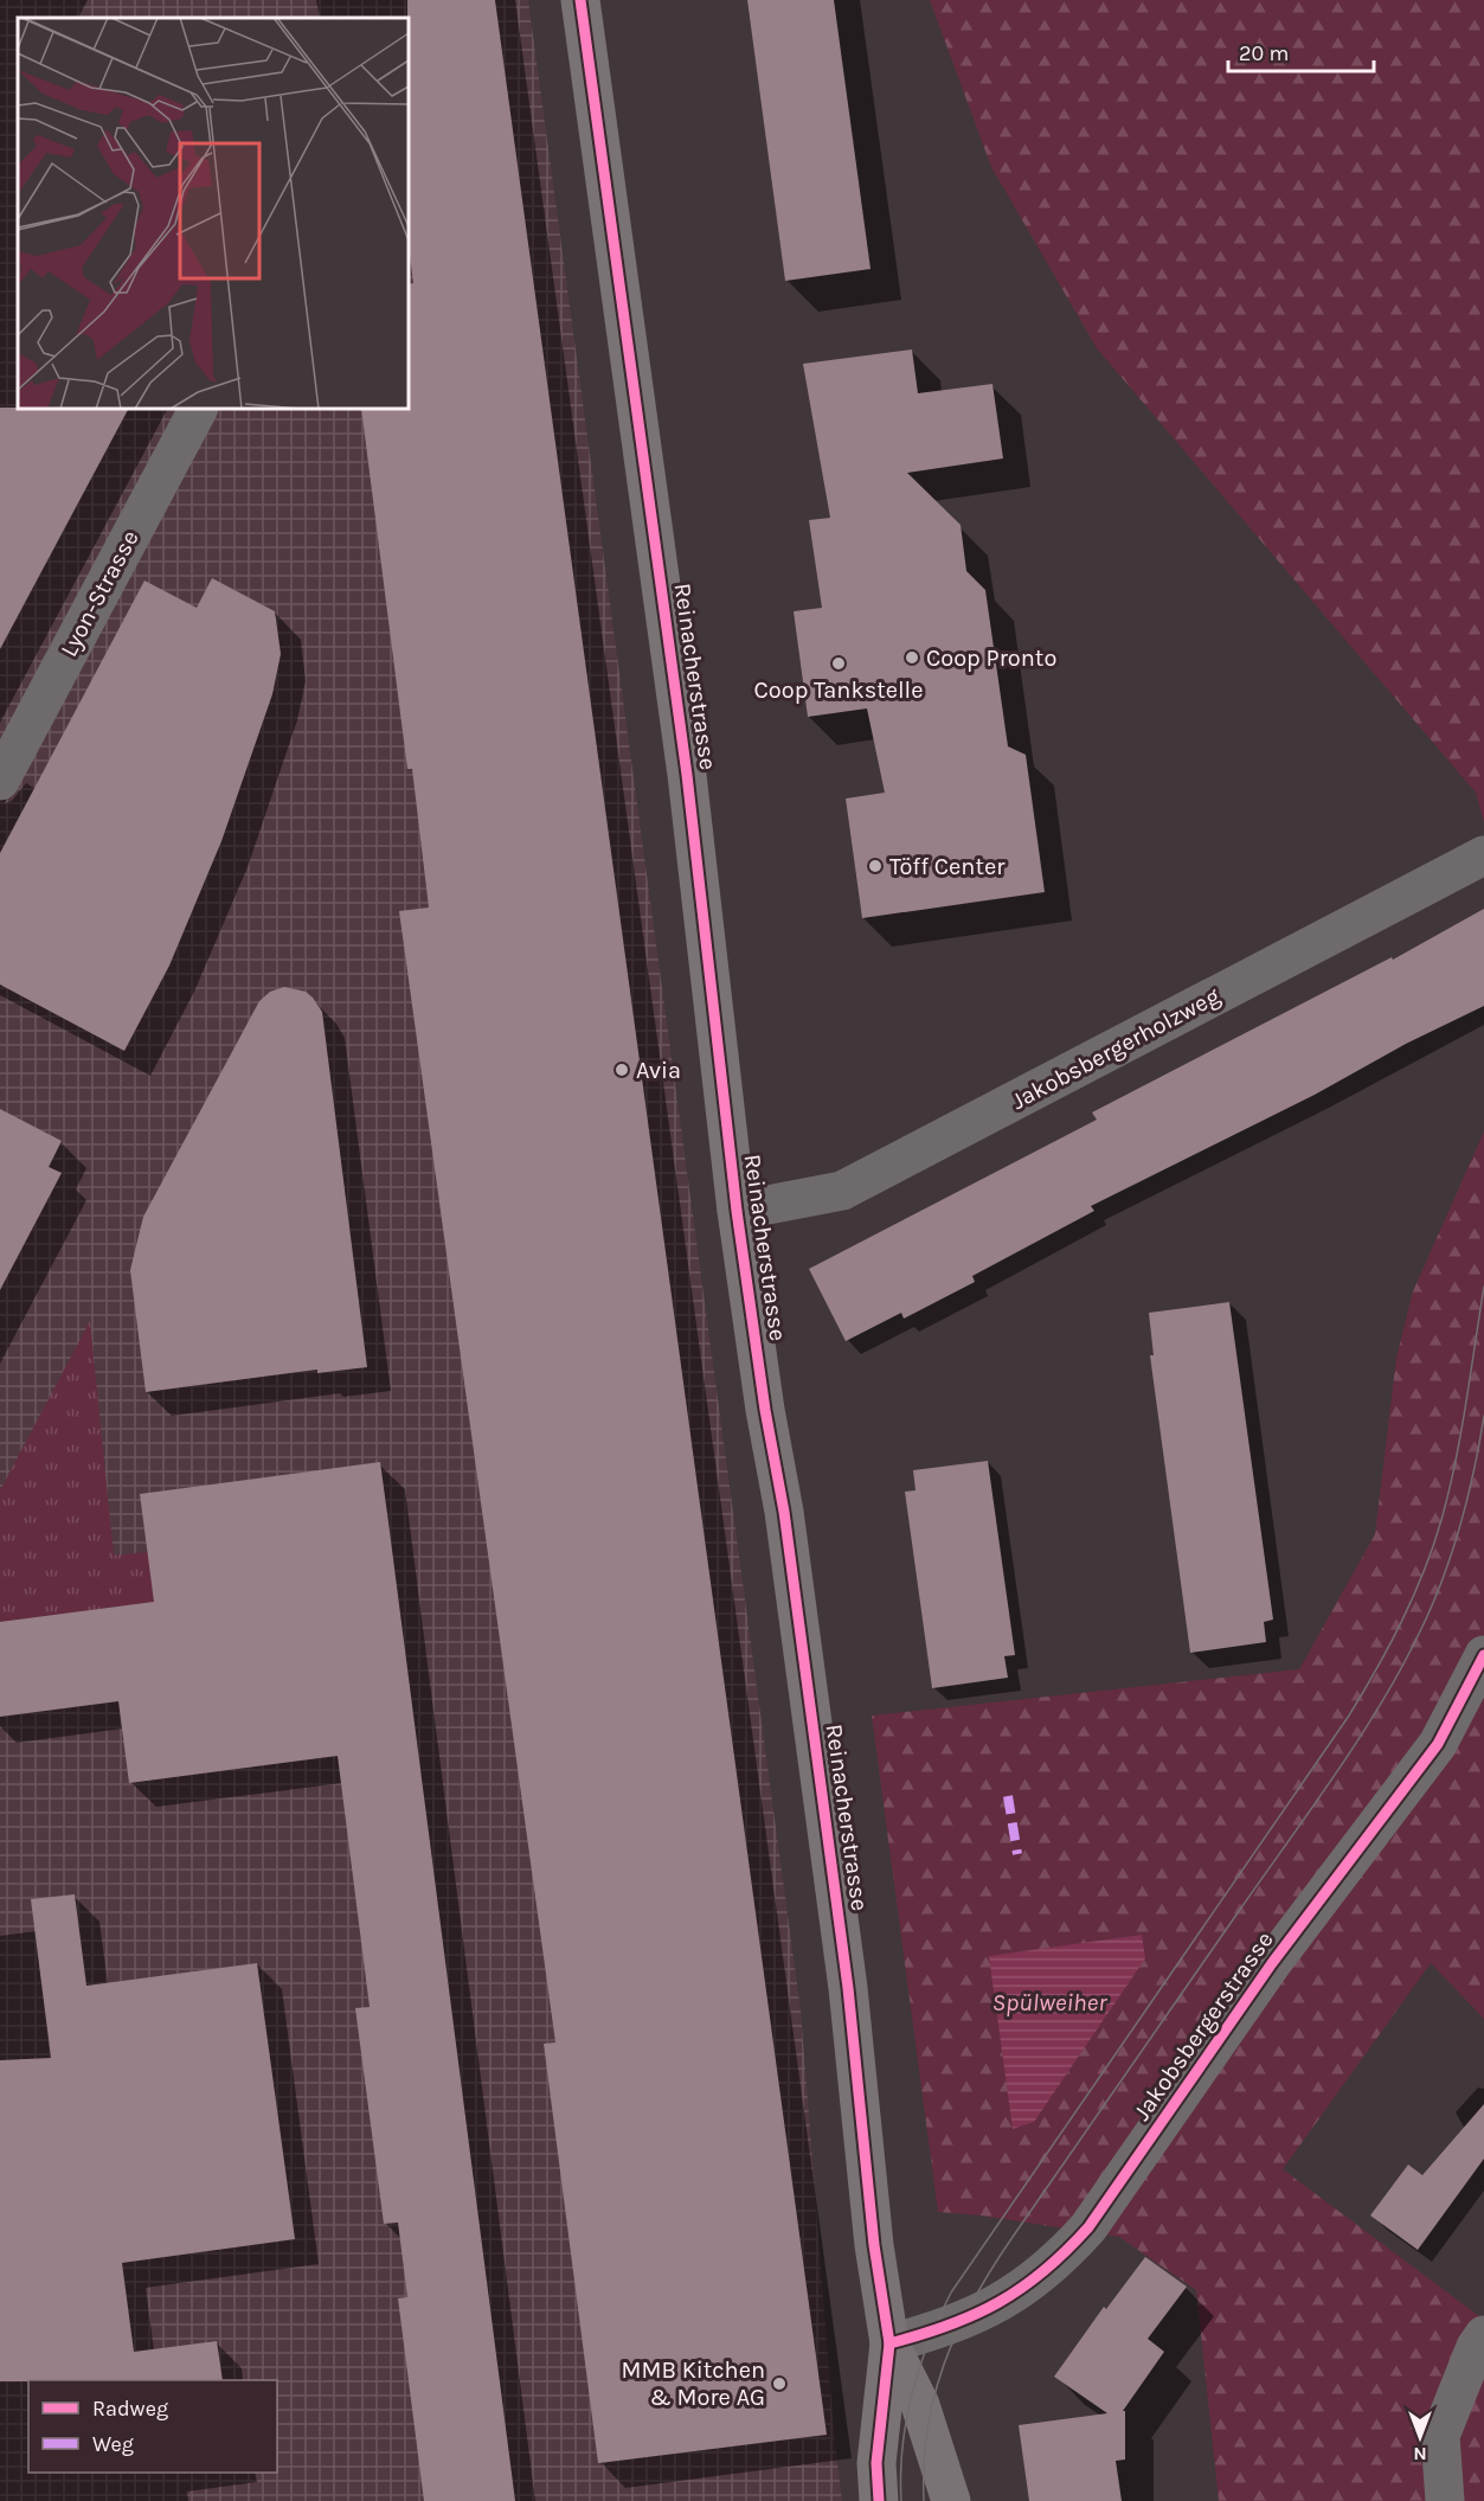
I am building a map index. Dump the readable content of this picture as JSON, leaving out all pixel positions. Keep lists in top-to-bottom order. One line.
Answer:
{"streets":{"main road":["Reinacherstrasse"],"street":["Lyon-Strasse","Jakobsbergerholzweg","Jakobsbergerstrasse"]},"crossings":[["Reinacherstrasse","Jakobsbergerholzweg"],["Reinacherstrasse","Jakobsbergerstrasse"]],"water":["Spülweiher"],"places":["Coop Pronto","Coop Tankstelle","Töff Center","Avia","MMB Kitchen & More AG"],"legend":["Radweg","Weg"],"scale_bar":"20 m","north":"bottom"}
